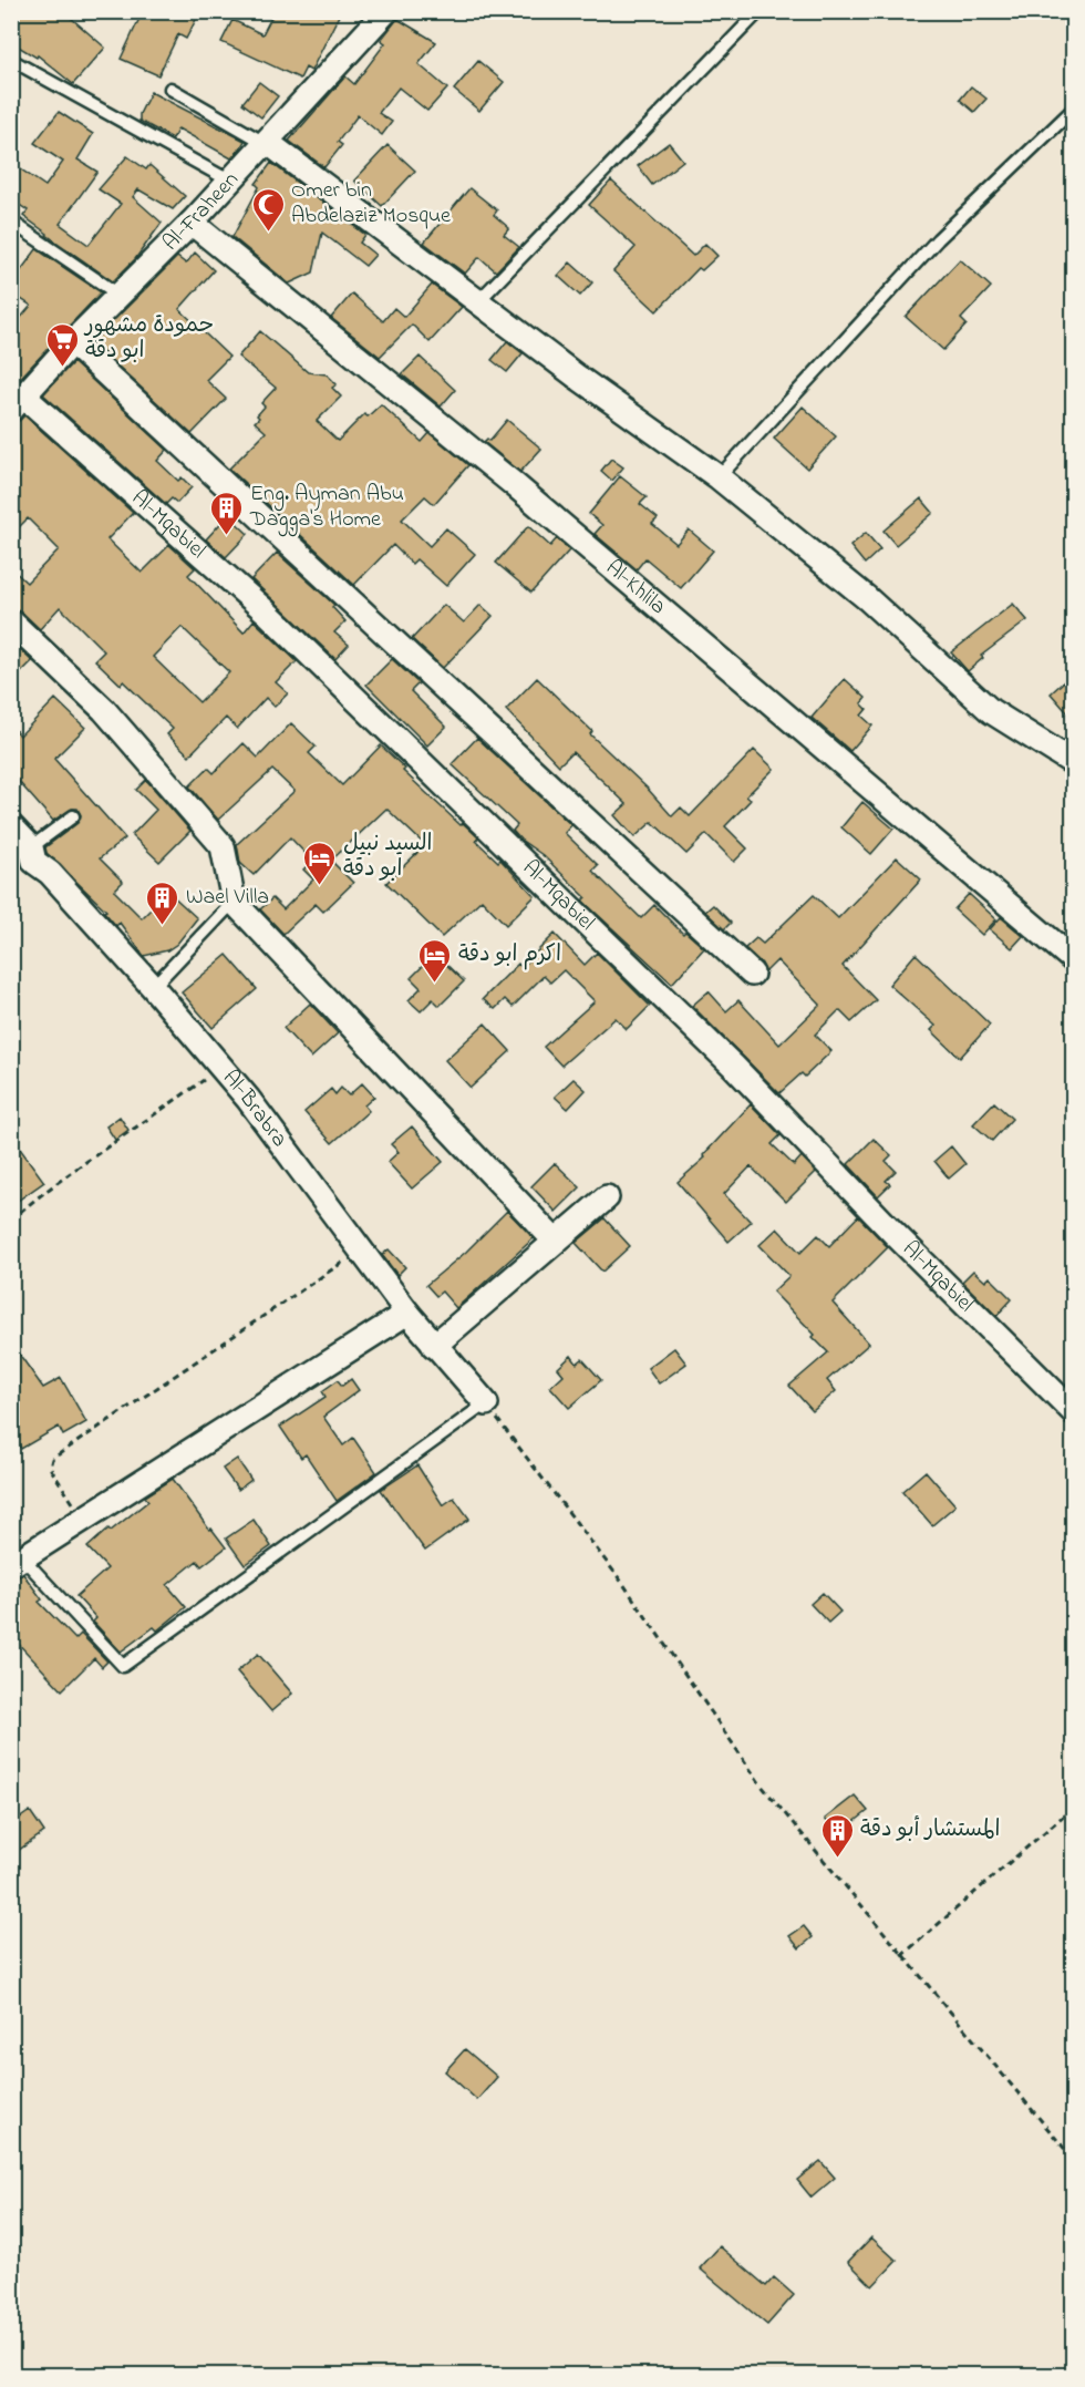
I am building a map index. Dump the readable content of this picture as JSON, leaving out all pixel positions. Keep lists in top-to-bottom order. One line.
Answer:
{"streets":{"street":["Al-Fraheen","Al-Mqabiel","Al-Khlila","Al-Brabra"]},"crossings":[["Al-Fraheen","Al-Mqabiel"],["Al-Fraheen","Al-Khlila"]],"places":{"mosque":["Omer bin Abdelaziz Mosque"],"supermarket":["حمودة مشهور ابو دقة"],"building":["Eng. Ayman Abu Dagga's Home","Wael Villa","المستشار أبو دقة"],"hotel":["السيد نبيل ابو دقة","اكرم ابو دقة"]}}
